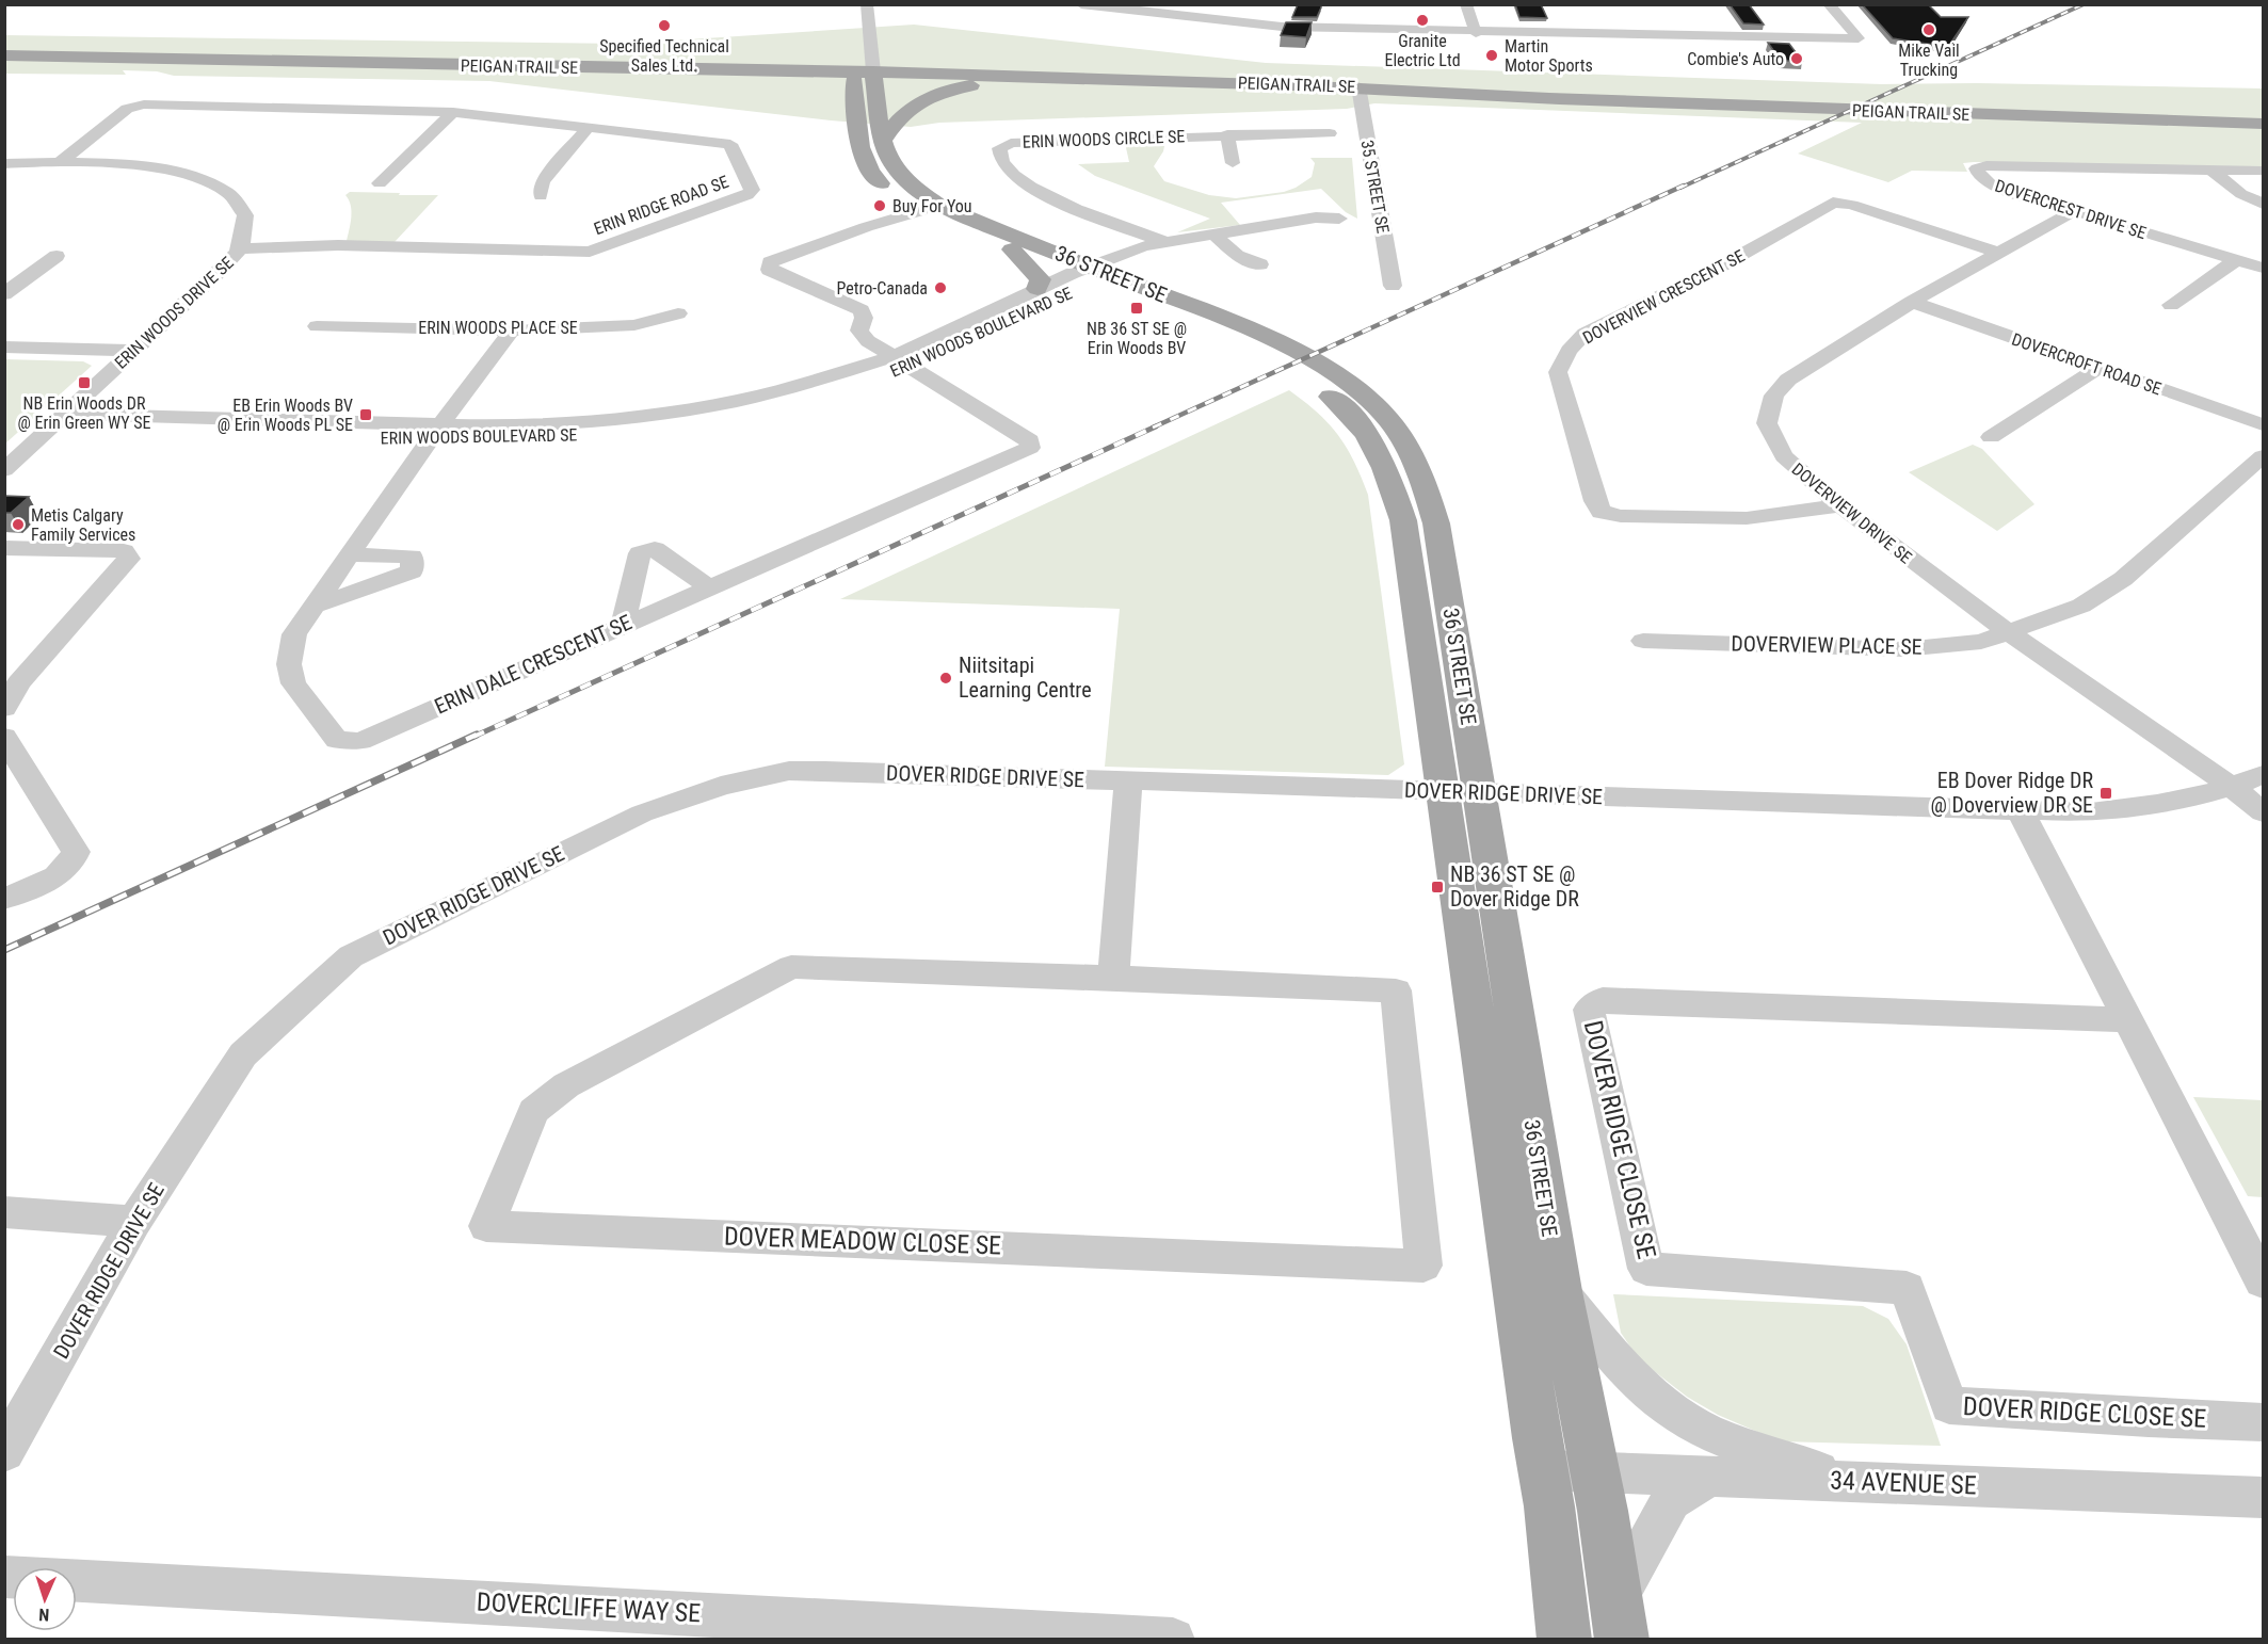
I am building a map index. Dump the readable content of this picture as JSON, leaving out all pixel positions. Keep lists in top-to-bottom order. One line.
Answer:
{"streets":{"main road":["PEIGAN TRAIL SE","36 STREET SE"],"street":["ERIN WOODS CIRCLE SE","35 STREET SE","ERIN RIDGE ROAD SE","DOVERCREST DRIVE SE","DOVERVIEW CRESCENT SE","ERIN WOODS DRIVE SE","ERIN WOODS PLACE SE","ERIN WOODS BOULEVARD SE","DOVERCROFT ROAD SE","DOVERVIEW DRIVE SE","DOVERVIEW PLACE SE","ERIN DALE CRESCENT SE","DOVER RIDGE DRIVE SE","DOVER RIDGE CLOSE SE","DOVER MEADOW CLOSE SE","34 AVENUE SE","DOVERCLIFFE WAY SE"]},"crossings":[["PEIGAN TRAIL SE","35 STREET SE"],["PEIGAN TRAIL SE","36 STREET SE"],["ERIN WOODS CIRCLE SE","36 STREET SE"],["ERIN WOODS CIRCLE SE","ERIN WOODS BOULEVARD SE"],["ERIN RIDGE ROAD SE","ERIN WOODS DRIVE SE"],["DOVERCREST DRIVE SE","DOVERVIEW DRIVE SE"],["36 STREET SE","ERIN WOODS BOULEVARD SE"],["36 STREET SE","DOVER RIDGE DRIVE SE"],["36 STREET SE","34 AVENUE SE"],["DOVERVIEW CRESCENT SE","DOVERVIEW DRIVE SE"],["ERIN WOODS DRIVE SE","ERIN WOODS BOULEVARD SE"],["ERIN WOODS PLACE SE","ERIN DALE CRESCENT SE"],["ERIN WOODS BOULEVARD SE","ERIN DALE CRESCENT SE"],["DOVERCROFT ROAD SE","DOVERVIEW DRIVE SE"],["DOVERVIEW DRIVE SE","DOVERVIEW PLACE SE"],["DOVERVIEW DRIVE SE","DOVER RIDGE DRIVE SE"]],"places":{"other":["Granite Electric Ltd","Specified Technical Sales Ltd.","Mike Vail Trucking","Martin Motor Sports","Combie's Auto","Buy For You","Petro-Canada","Metis Calgary Family Services","Niitsitapi Learning Centre"],"transit":["NB 36 ST SE @ Erin Woods BV","NB Erin Woods DR @ Erin Green WY SE","EB Erin Woods BV @ Erin Woods PL SE","EB Dover Ridge DR @ Doverview DR SE","NB 36 ST SE @ Dover Ridge DR"]},"north":"bottom"}
